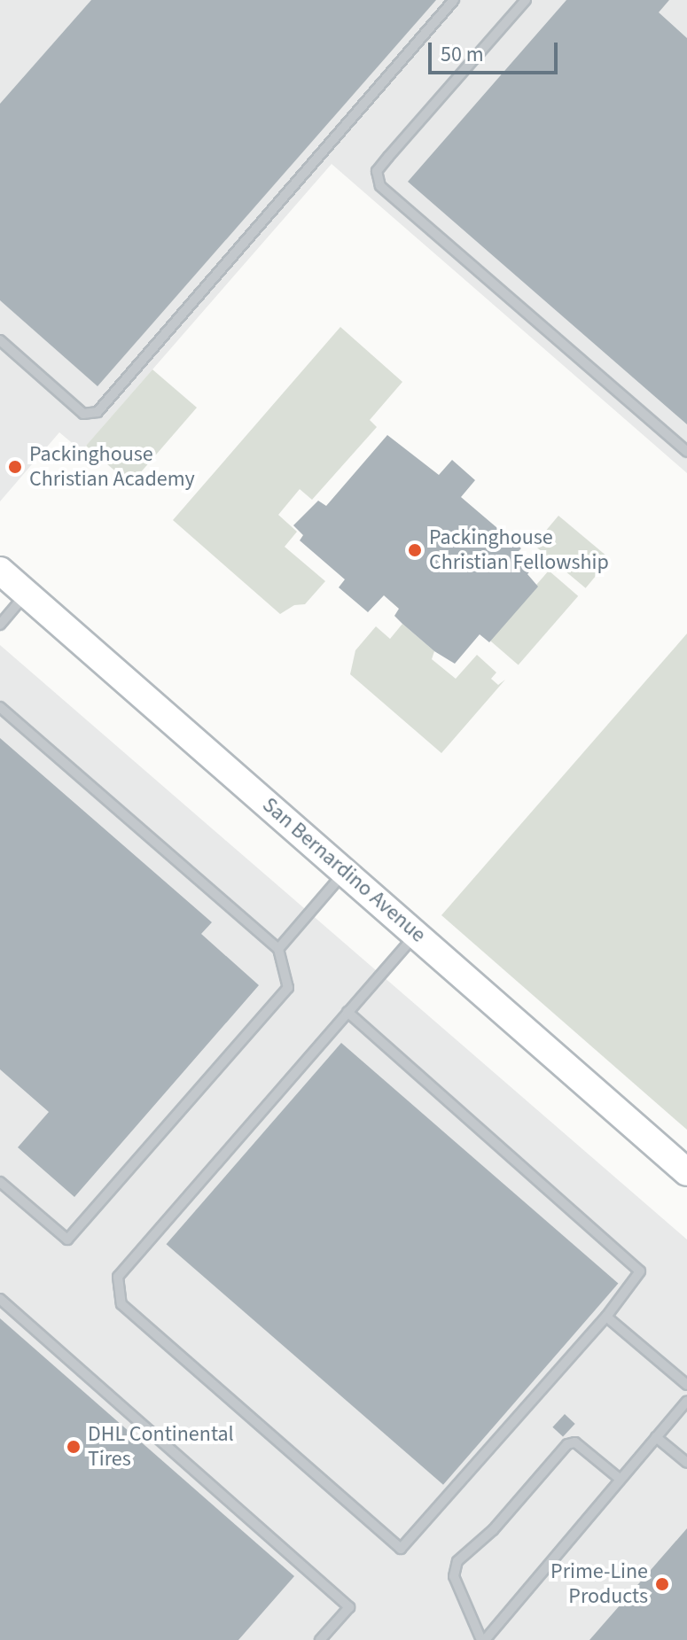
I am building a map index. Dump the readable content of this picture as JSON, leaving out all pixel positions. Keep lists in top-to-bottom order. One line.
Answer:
{"streets":{"main road":["San Bernardino Avenue"]},"places":["Packinghouse Christian Academy","Packinghouse Christian Fellowship","DHL Continental Tires","Prime-Line Products"],"scale_bar":"50 m"}
